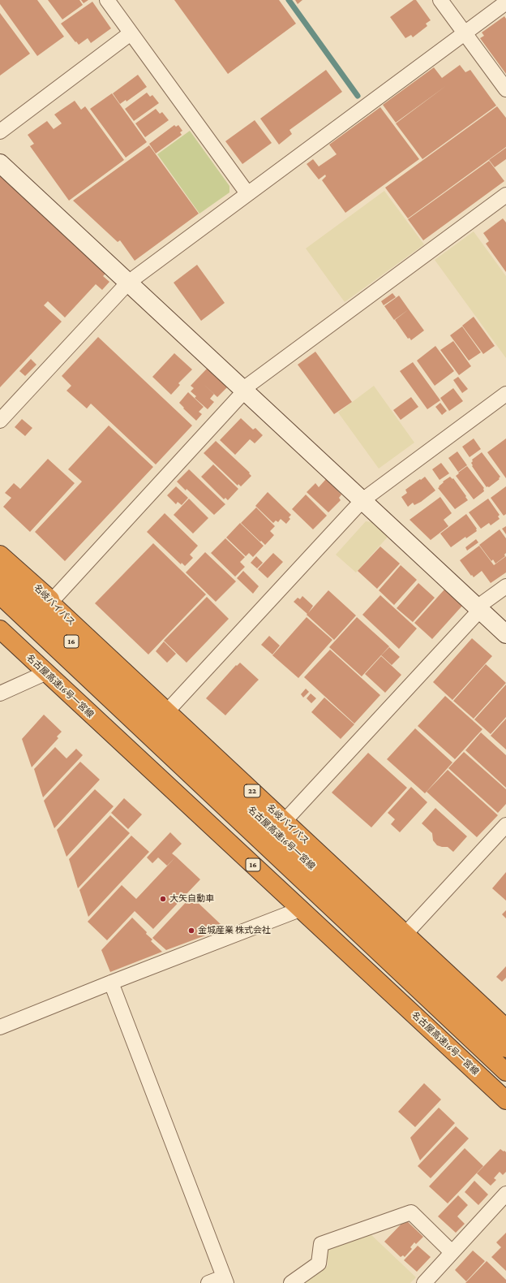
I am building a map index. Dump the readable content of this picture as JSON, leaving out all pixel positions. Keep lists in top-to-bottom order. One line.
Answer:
{"streets":{"highway":["名岐バイパス","16","名古屋高速16号一宮線","22"]},"places":["大矢自動車","金城産業 株式会社"]}
